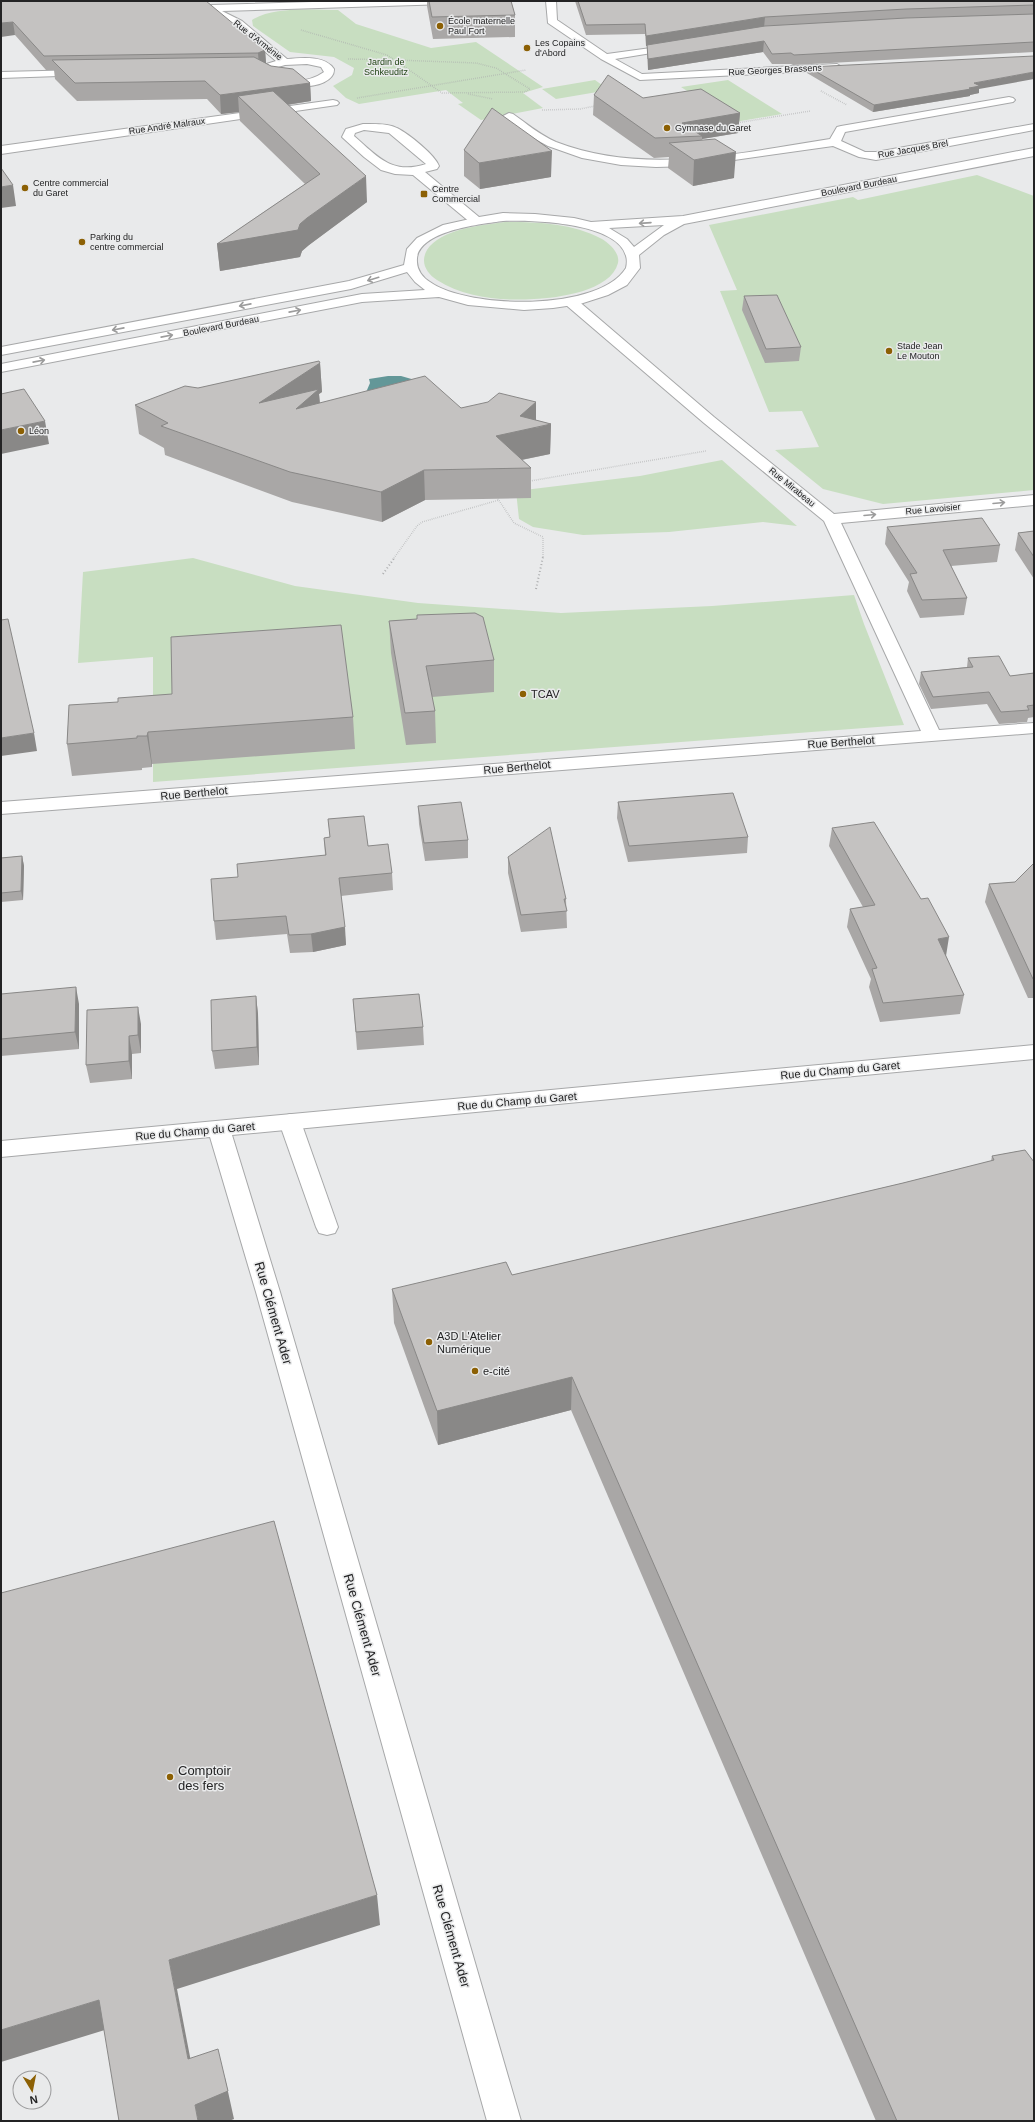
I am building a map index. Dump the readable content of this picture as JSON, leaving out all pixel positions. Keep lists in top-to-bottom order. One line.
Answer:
{"streets":{"street":["Rue d'Arménie","Rue Georges Brassens","Rue André Malraux","Rue Jacques Brel","Boulevard Burdeau","Rue Mirabeau","Rue Lavoisier","Rue Berthelot","Rue du Champ du Garet","Rue Clément Ader"]},"crossings":[["Rue Mirabeau","Rue Lavoisier"],["Rue Mirabeau","Rue Berthelot"],["Rue du Champ du Garet","Rue Clément Ader"]],"one_way":["Rue Lavoisier"],"parks":["Jardin de Schkeuditz"],"places":{"other":["École maternelle Paul Fort","Les Copains d'Abord","Gymnase du Garet","Centre commercial du Garet","Parking du centre commercial","Stade Jean Le Mouton","Léon","TCAV","A3D L'Atelier Numérique","e-cité","Comptoir des fers"],"transit":["Centre Commercial"]},"north":"bottom"}
